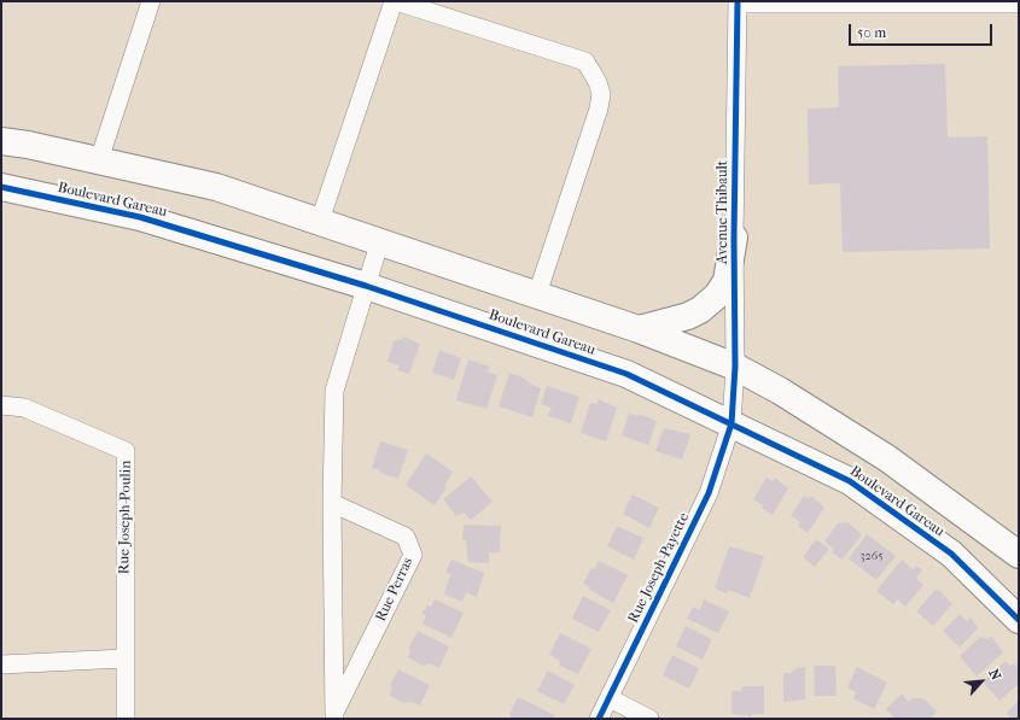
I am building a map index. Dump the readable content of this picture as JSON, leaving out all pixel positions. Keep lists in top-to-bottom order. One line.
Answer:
{"streets":{"street":["Boulevard Gareau","Avenue Thibault","Rue Joseph-Poulin","Rue Joseph-Payette","Rue Perras"]},"crossings":[["Boulevard Gareau","Avenue Thibault"],["Boulevard Gareau","Rue Joseph-Payette"],["Boulevard Gareau","Rue Perras"],["Avenue Thibault","Rue Joseph-Payette"]],"house_numbers":["3265"],"scale_bar":"50 m","north":"top right"}
